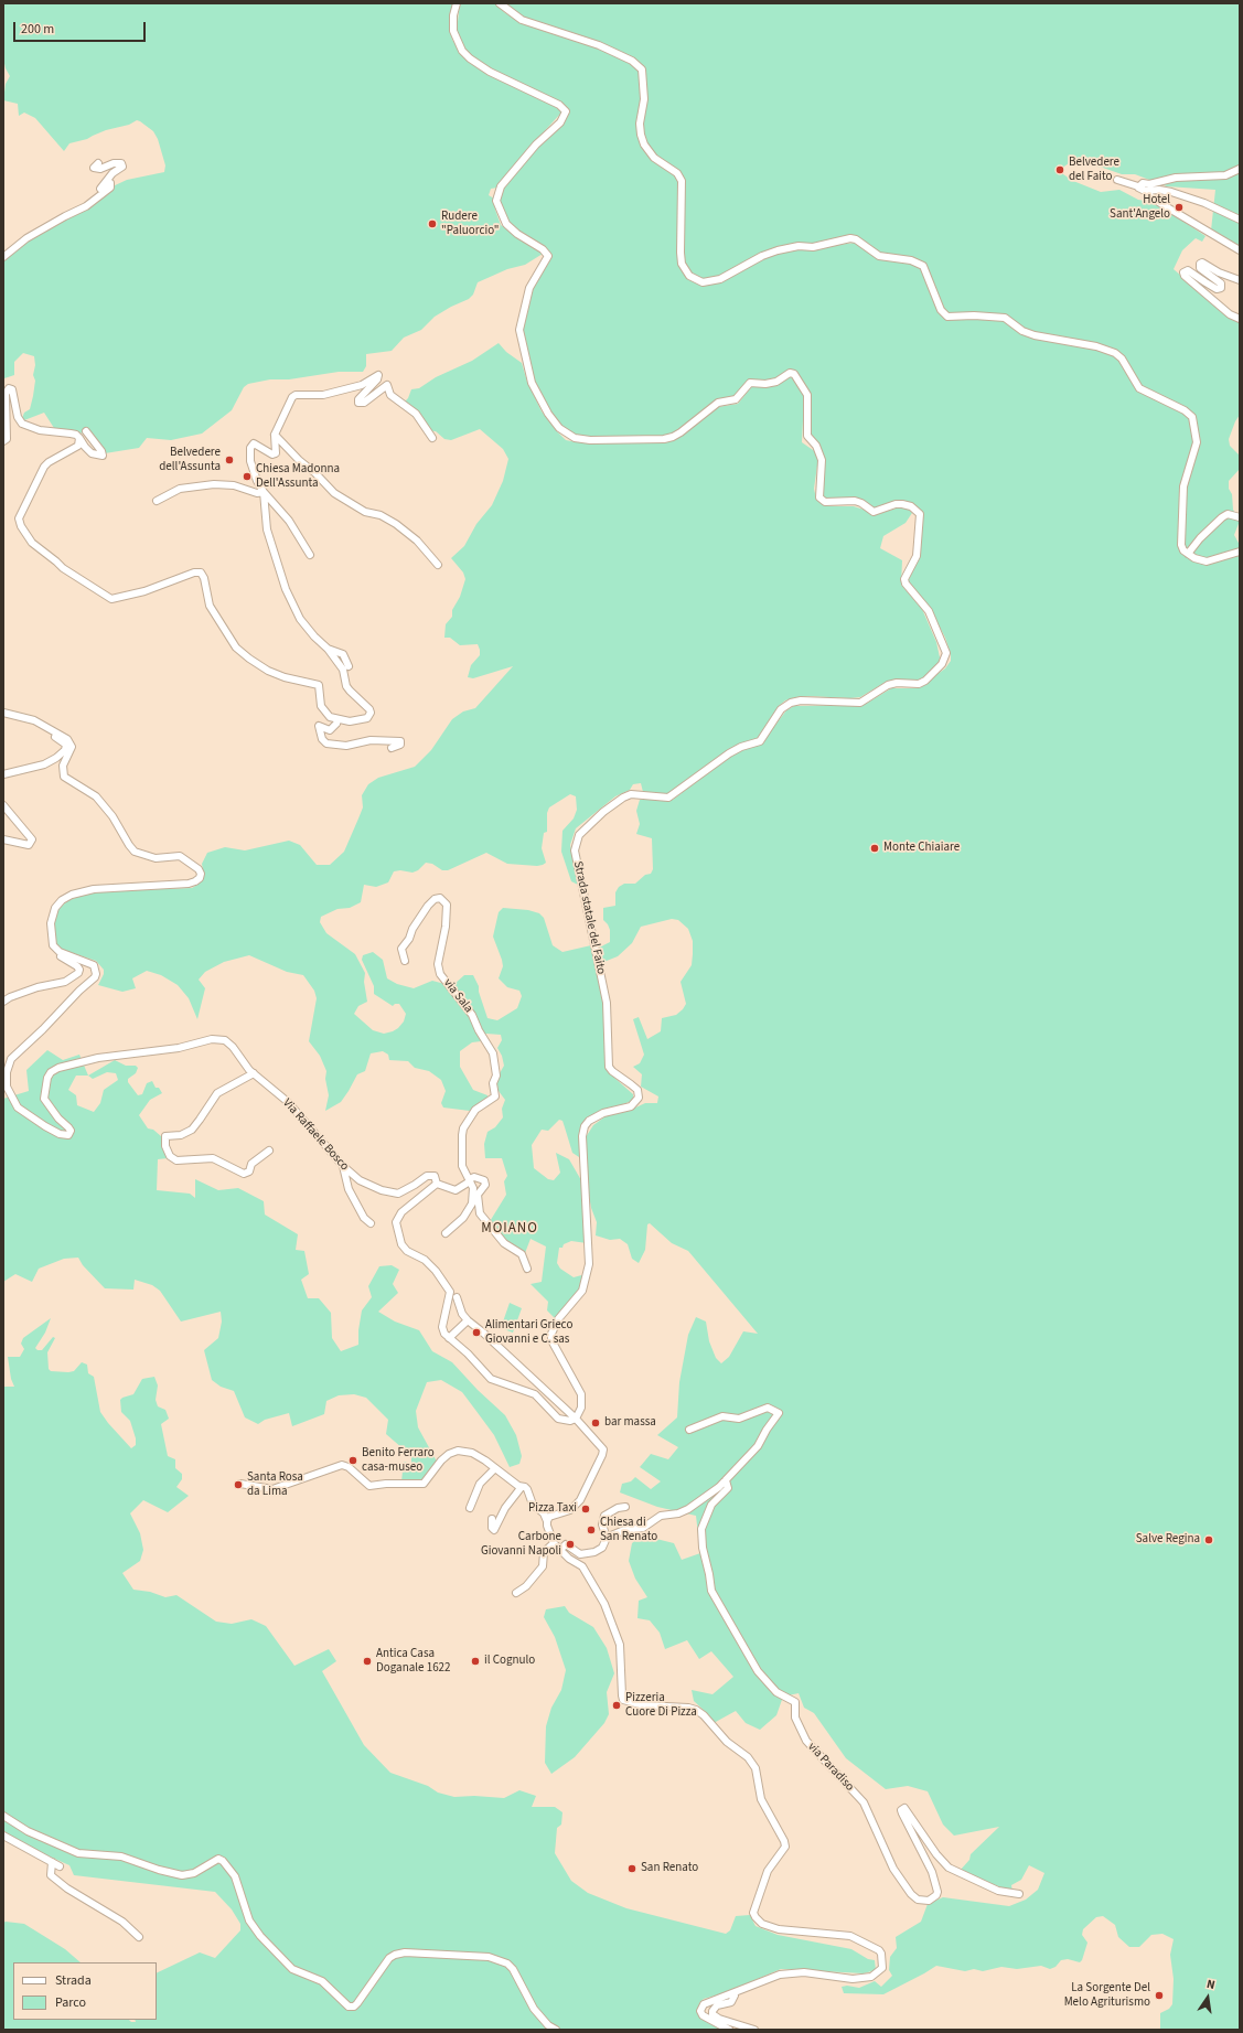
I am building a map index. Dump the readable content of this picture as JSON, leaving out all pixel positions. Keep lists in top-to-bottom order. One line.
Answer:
{"streets":{"street":["Strada statale del Faito","via Sala","Via Raffaele Bosco","via Paradiso"]},"districts":["MOIANO"],"places":["Belvedere del Faito","Hotel Sant'Angelo","Rudere \"Paluorcio\"","Belvedere dell'Assunta","Chiesa Madonna Dell'Assunta","Monte Chiaiare","Alimentari Grieco Giovanni e C. sas","bar massa","Benito Ferraro casa-museo","Santa Rosa da Lima","Pizza Taxi","Chiesa di San Renato","Salve Regina","Carbone Giovanni Napoli","Antica Casa Doganale 1622","il Cognulo","Pizzeria Cuore Di Pizza","San Renato","La Sorgente Del Melo Agriturismo"],"legend":["Strada","Parco"],"scale_bar":"200 m","north":"top"}
